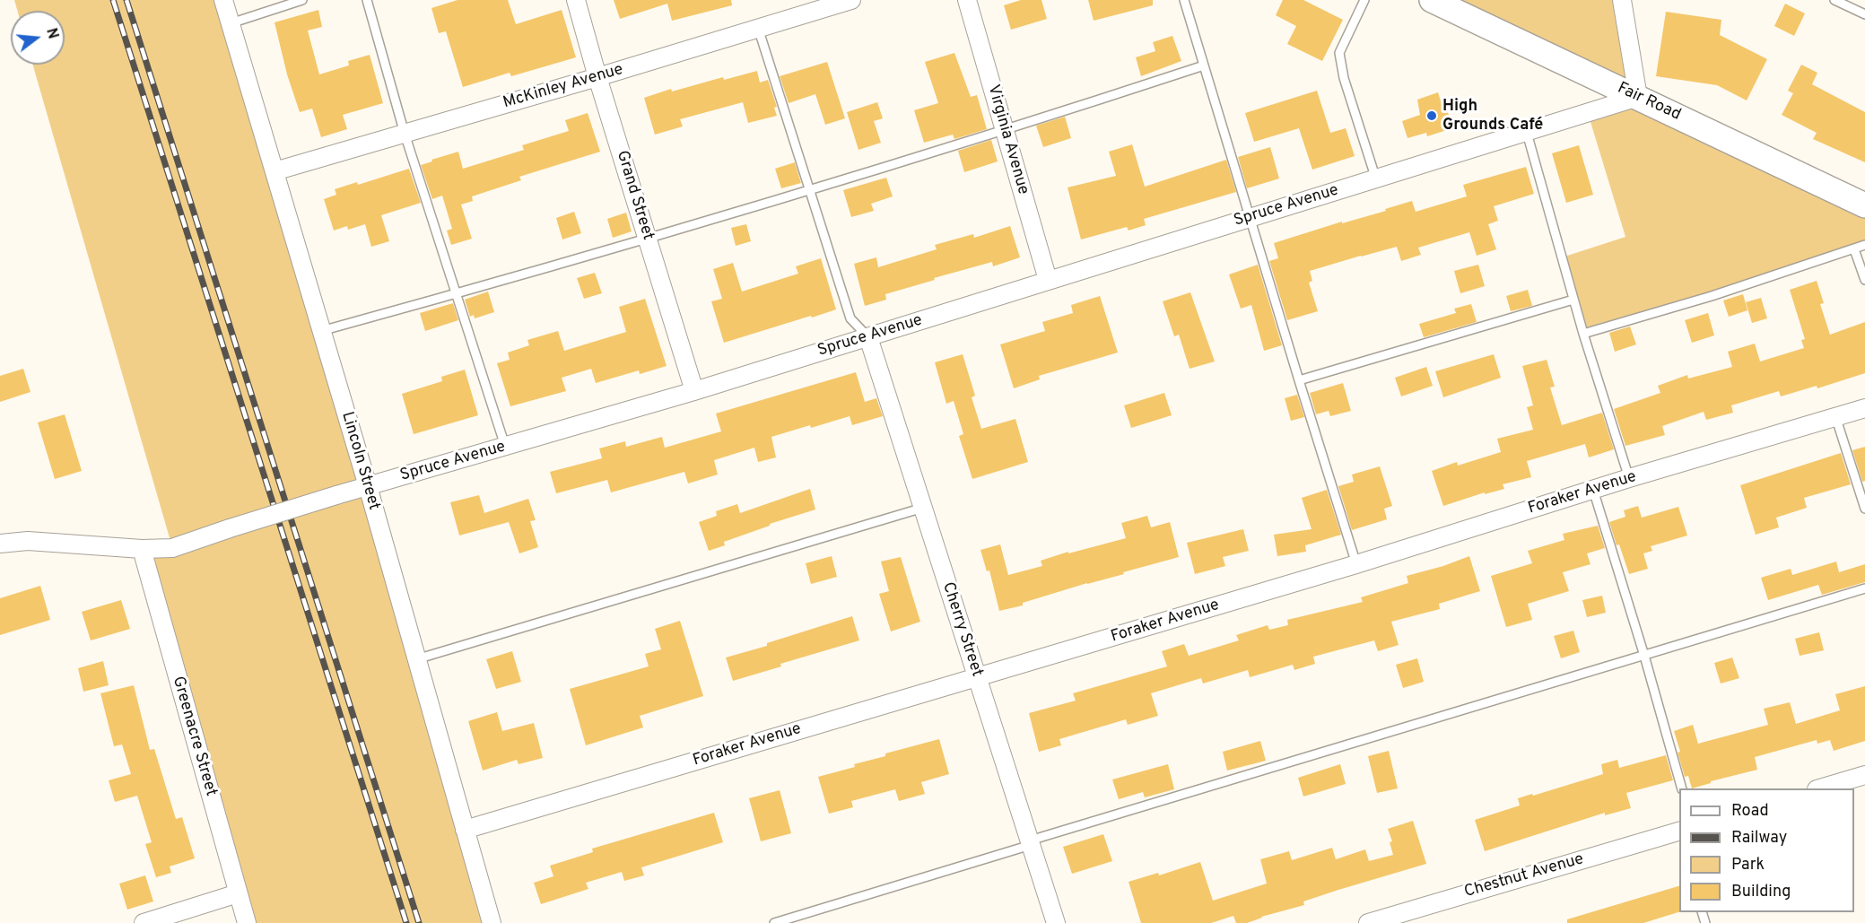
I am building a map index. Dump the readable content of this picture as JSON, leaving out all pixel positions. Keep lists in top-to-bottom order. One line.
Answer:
{"streets":{"main road":["Fair Road"],"street":["McKinley Avenue","Virginia Avenue","Grand Street","Spruce Avenue","Lincoln Street","Foraker Avenue","Cherry Street","Greenacre Street","Chestnut Avenue"]},"crossings":[["McKinley Avenue","Grand Street"],["McKinley Avenue","Lincoln Street"],["Fair Road","Spruce Avenue"],["Virginia Avenue","Spruce Avenue"],["Grand Street","Spruce Avenue"],["Spruce Avenue","Lincoln Street"],["Spruce Avenue","Cherry Street"],["Spruce Avenue","Greenacre Street"],["Lincoln Street","Foraker Avenue"],["Foraker Avenue","Cherry Street"]],"places":["High Grounds Café"],"legend":["Road","Railway","Park","Building"],"north":"right"}
